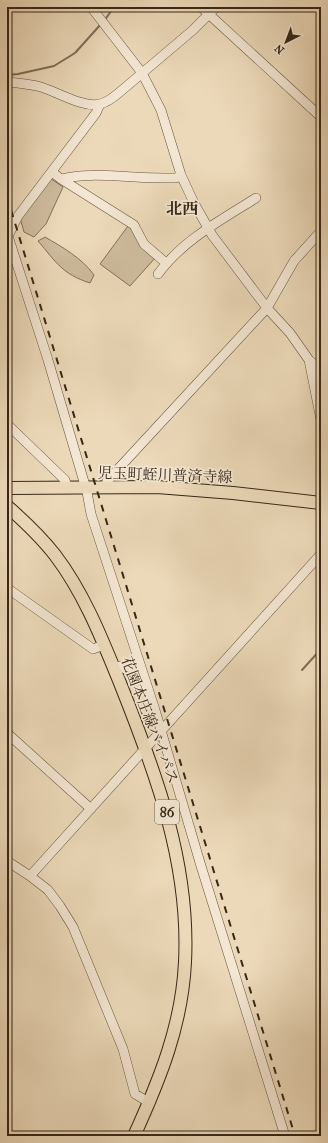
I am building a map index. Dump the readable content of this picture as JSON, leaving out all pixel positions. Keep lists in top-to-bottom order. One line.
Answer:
{"streets":{"main road":["児玉町蛭川普済寺線","花園本庄線バイパス","86"]},"districts":["北西"],"north":"bottom left"}
